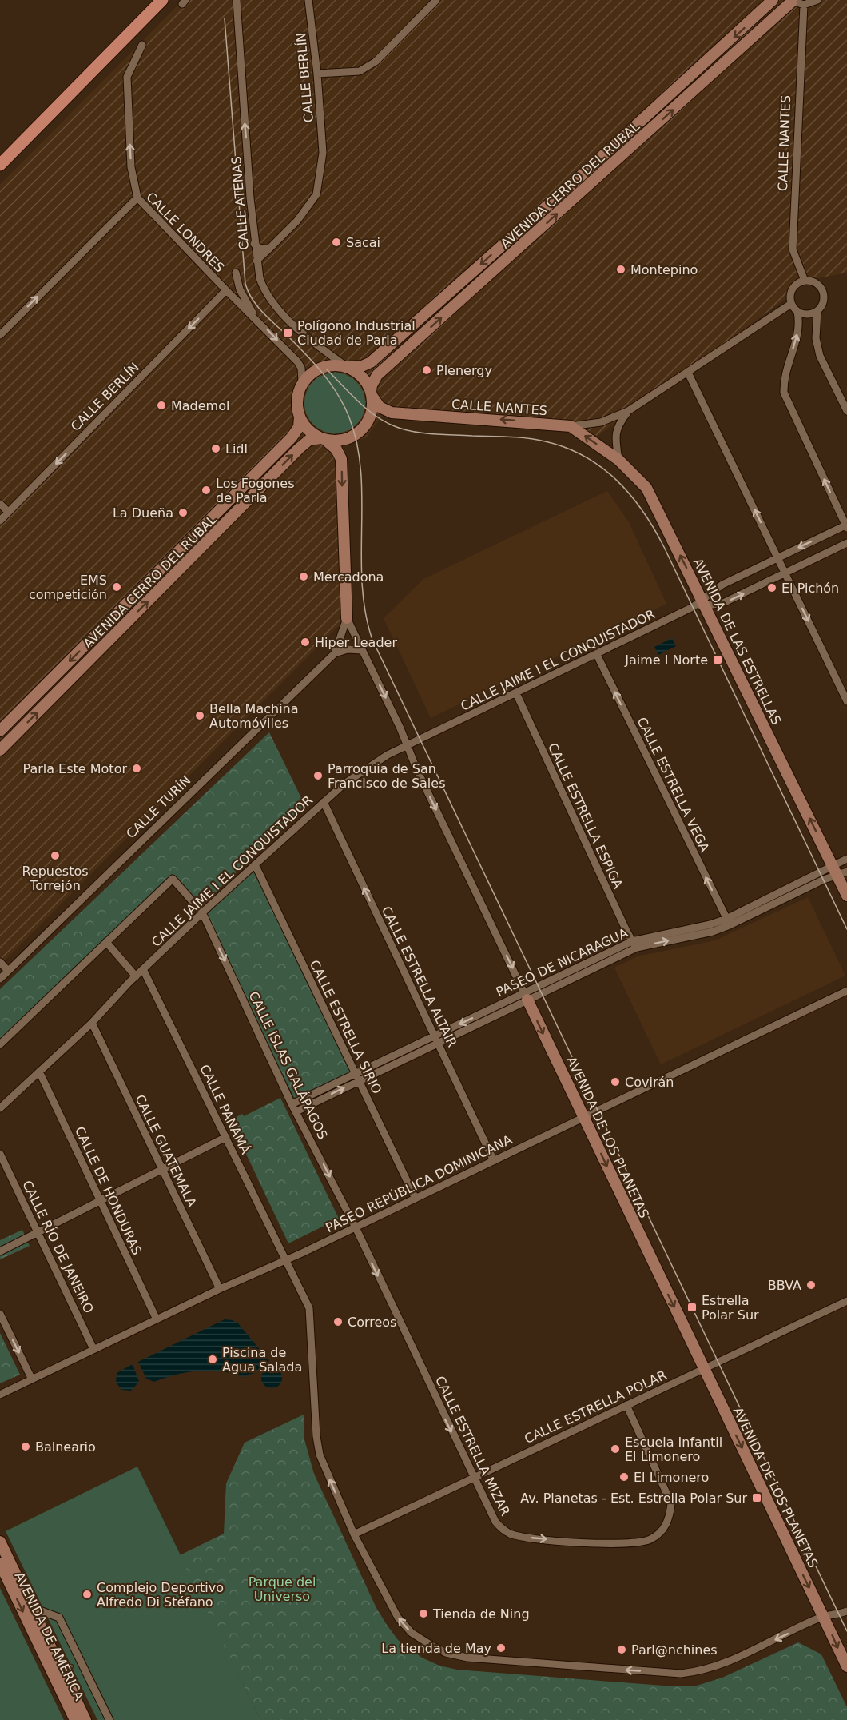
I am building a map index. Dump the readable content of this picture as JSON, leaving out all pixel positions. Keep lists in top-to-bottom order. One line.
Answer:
{"streets":{"street":["CALLE BERLÍN","CALLE NANTES","AVENIDA CERRO DEL RUBAL","CALLE ATENAS","CALLE LONDRES","AVENIDA DE LAS ESTRELLAS","CALLE JAIME I EL CONQUISTADOR","CALLE ESTRELLA VEGA","CALLE TURÍN","CALLE ESTRELLA ESPIGA","PASEO DE NICARAGUA","CALLE ESTRELLA ALTAIR","CALLE ESTRELLA SIRIO","CALLE ISLAS GALÁPAGOS","CALLE PANAMÁ","AVENIDA DE LOS PLANETAS","CALLE GUATEMALA","PASEO REPÚBLICA DOMINICANA","CALLE DE HONDURAS","CALLE RÍO DE JANEIRO","CALLE ESTRELLA POLAR","CALLE ESTRELLA MIZAR","AVENIDA DE AMÉRICA"]},"crossings":[["CALLE BERLÍN","CALLE ATENAS"],["CALLE BERLÍN","CALLE LONDRES"],["CALLE NANTES","AVENIDA CERRO DEL RUBAL"],["CALLE NANTES","CALLE ATENAS"],["CALLE NANTES","CALLE LONDRES"],["CALLE NANTES","AVENIDA DE LAS ESTRELLAS"],["CALLE NANTES","CALLE TURÍN"],["AVENIDA CERRO DEL RUBAL","CALLE ATENAS"],["AVENIDA CERRO DEL RUBAL","CALLE LONDRES"],["AVENIDA CERRO DEL RUBAL","CALLE TURÍN"],["CALLE ATENAS","CALLE LONDRES"],["CALLE ATENAS","CALLE TURÍN"],["CALLE LONDRES","CALLE TURÍN"],["AVENIDA DE LAS ESTRELLAS","CALLE JAIME I EL CONQUISTADOR"],["AVENIDA DE LAS ESTRELLAS","PASEO DE NICARAGUA"],["CALLE JAIME I EL CONQUISTADOR","CALLE ESTRELLA VEGA"],["CALLE JAIME I EL CONQUISTADOR","CALLE ESTRELLA ESPIGA"],["CALLE JAIME I EL CONQUISTADOR","CALLE ESTRELLA ALTAIR"],["CALLE JAIME I EL CONQUISTADOR","CALLE ESTRELLA SIRIO"],["CALLE JAIME I EL CONQUISTADOR","CALLE ISLAS GALÁPAGOS"],["CALLE JAIME I EL CONQUISTADOR","CALLE PANAMÁ"],["CALLE JAIME I EL CONQUISTADOR","AVENIDA DE LOS PLANETAS"],["CALLE JAIME I EL CONQUISTADOR","CALLE GUATEMALA"],["CALLE JAIME I EL CONQUISTADOR","CALLE DE HONDURAS"],["CALLE ESTRELLA VEGA","PASEO DE NICARAGUA"],["CALLE TURÍN","AVENIDA DE LOS PLANETAS"],["CALLE ESTRELLA ESPIGA","PASEO DE NICARAGUA"],["PASEO DE NICARAGUA","CALLE ESTRELLA ALTAIR"],["PASEO DE NICARAGUA","CALLE ESTRELLA SIRIO"],["PASEO DE NICARAGUA","CALLE ISLAS GALÁPAGOS"],["PASEO DE NICARAGUA","AVENIDA DE LOS PLANETAS"],["CALLE ESTRELLA ALTAIR","PASEO REPÚBLICA DOMINICANA"],["CALLE ESTRELLA SIRIO","PASEO REPÚBLICA DOMINICANA"],["CALLE ISLAS GALÁPAGOS","PASEO REPÚBLICA DOMINICANA"],["CALLE ISLAS GALÁPAGOS","CALLE ESTRELLA MIZAR"],["CALLE PANAMÁ","AVENIDA DE LOS PLANETAS"],["CALLE PANAMÁ","PASEO REPÚBLICA DOMINICANA"],["CALLE PANAMÁ","CALLE ESTRELLA POLAR"],["AVENIDA DE LOS PLANETAS","PASEO REPÚBLICA DOMINICANA"],["AVENIDA DE LOS PLANETAS","CALLE ESTRELLA POLAR"],["CALLE GUATEMALA","PASEO REPÚBLICA DOMINICANA"],["PASEO REPÚBLICA DOMINICANA","CALLE DE HONDURAS"],["PASEO REPÚBLICA DOMINICANA","CALLE RÍO DE JANEIRO"],["PASEO REPÚBLICA DOMINICANA","CALLE ESTRELLA MIZAR"],["CALLE ESTRELLA POLAR","CALLE ESTRELLA MIZAR"]],"one_way":["CALLE BERLÍN","CALLE ATENAS","CALLE ESTRELLA VEGA","CALLE ESTRELLA ALTAIR","CALLE ISLAS GALÁPAGOS","AVENIDA DE LOS PLANETAS"],"parks":["Parque del Universo"],"places":{"other":["Sacai","Montepino","Plenergy","Mademol","Lidl","Los Fogones de Parla","La Dueña","Mercadona","EMS competición","El Pichón","Hiper Leader","Bella Machina Automóviles","Parla Este Motor","Parroquia de San Francisco de Sales","Repuestos Torrejón","Covirán","BBVA","Correos","Piscina de Agua Salada","Balneario","Escuela Infantil El Limonero","El Limonero","Complejo Deportivo Alfredo Di Stéfano","Tienda de Ning","La tienda de May","Parl@nchines"],"transit":["Polígono Industrial Ciudad de Parla","Jaime I Norte","Estrella Polar Sur","Av. Planetas - Est. Estrella Polar Sur"]}}
